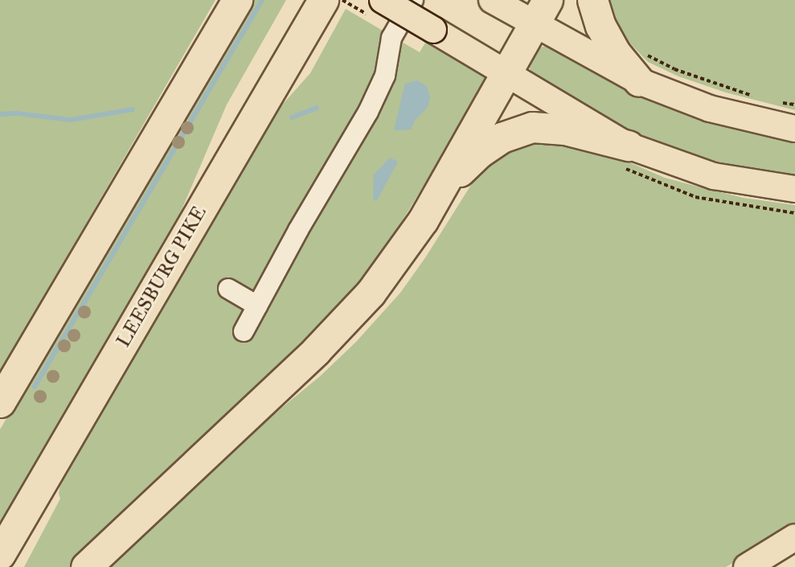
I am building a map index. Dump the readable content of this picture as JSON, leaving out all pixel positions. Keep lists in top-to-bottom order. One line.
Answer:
{"streets":{"highway":["LEESBURG PIKE"]}}
